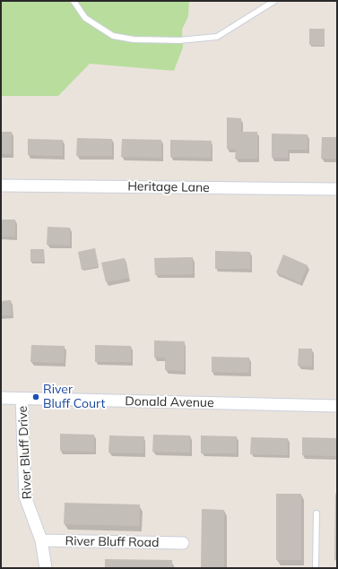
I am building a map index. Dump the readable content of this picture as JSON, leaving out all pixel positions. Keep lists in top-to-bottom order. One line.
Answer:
{"streets":{"street":["Heritage Lane","Donald Avenue","River Bluff Drive","River Bluff Road"]},"crossings":[["Donald Avenue","River Bluff Drive"],["River Bluff Drive","River Bluff Road"]],"places":["River Bluff Court"]}
